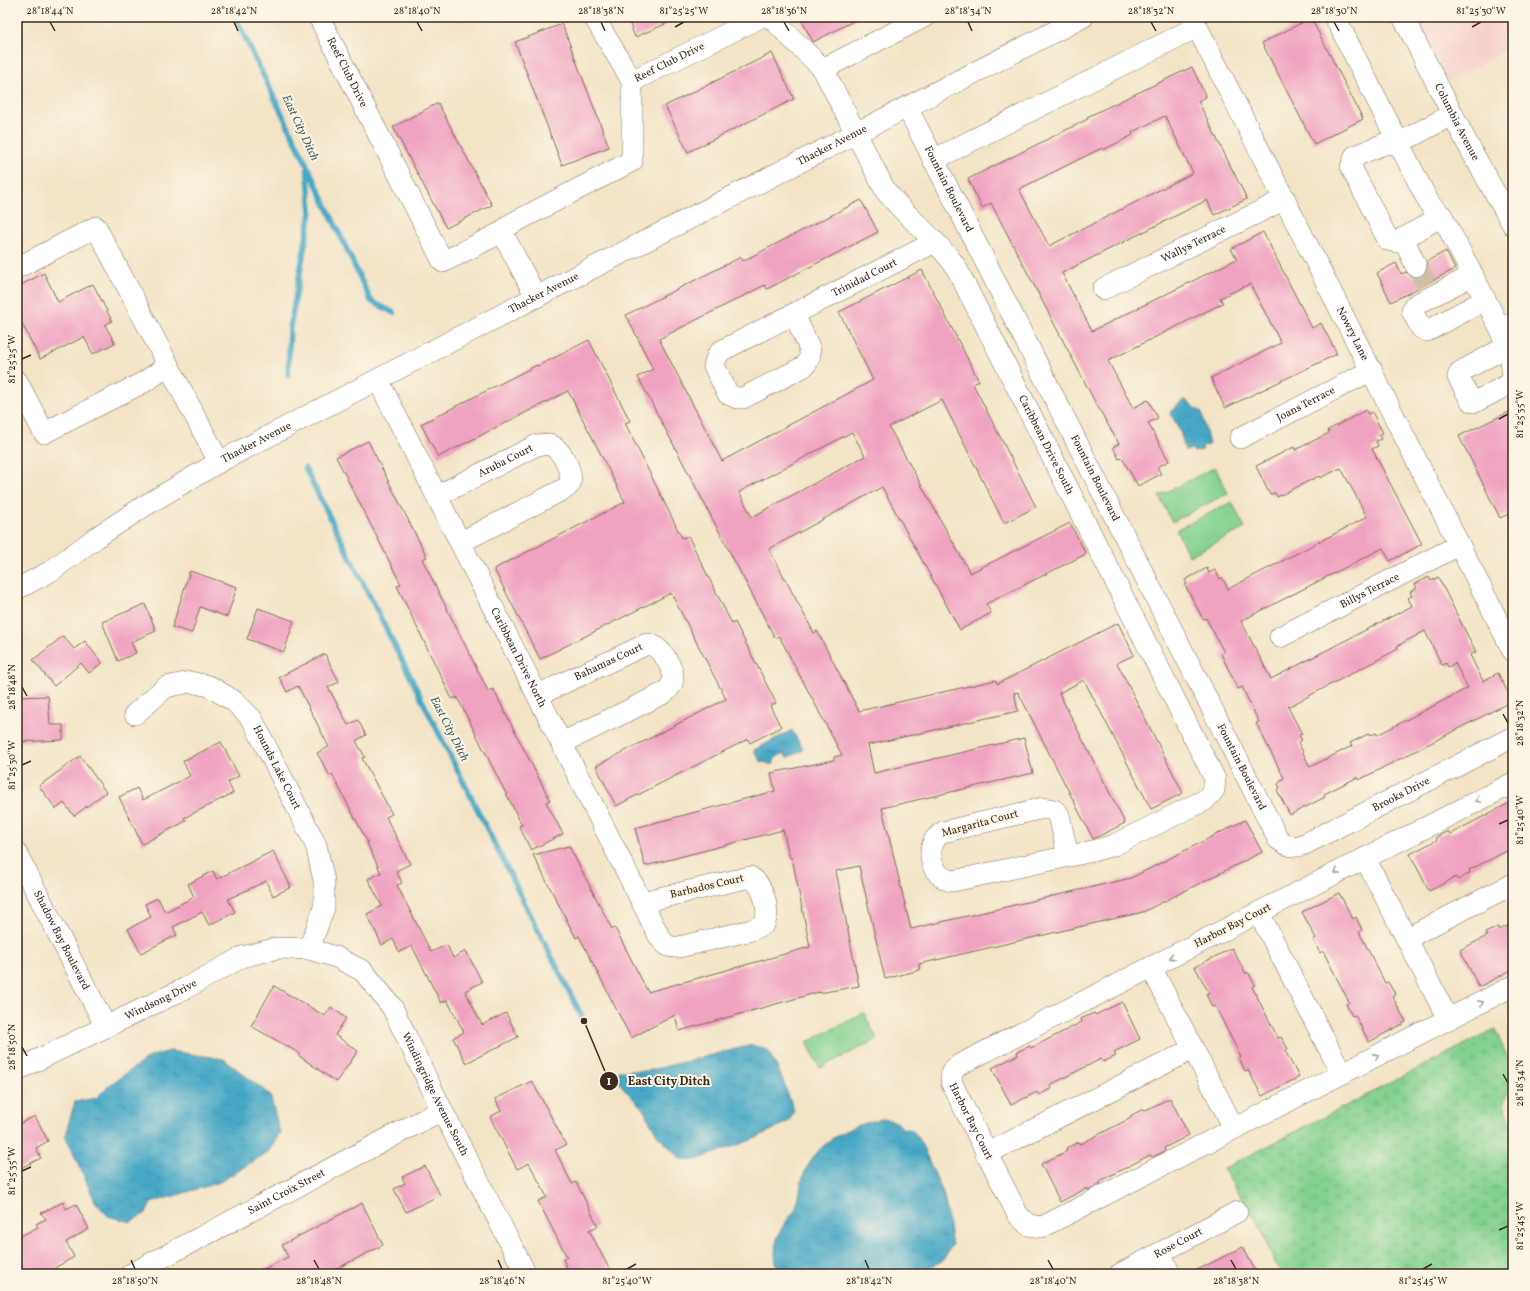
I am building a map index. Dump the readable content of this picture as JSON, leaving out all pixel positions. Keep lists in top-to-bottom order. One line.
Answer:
{"streets":{"street":["Reef Club Drive","Columbia Avenue","Thacker Avenue","Fountain Boulevard","Wallys Terrace","Trinidad Court","Nowry Lane","Joans Terrace","Caribbean Drive South","Aruba Court","Billys Terrace","Caribbean Drive North","Bahamas Court","Hounds Lake Court","Brooks Drive","Margarita Court","Barbados Court","Harbor Bay Court","Shadow Bay Boulevard","Windsong Drive","Windingridge Avenue South","Saint Croix Street","Rose Court"]},"crossings":[["Thacker Avenue","Fountain Boulevard"],["Thacker Avenue","Caribbean Drive South"],["Thacker Avenue","Caribbean Drive North"],["Fountain Boulevard","Brooks Drive"],["Wallys Terrace","Nowry Lane"],["Trinidad Court","Caribbean Drive South"],["Nowry Lane","Joans Terrace"],["Nowry Lane","Billys Terrace"],["Caribbean Drive South","Margarita Court"],["Aruba Court","Caribbean Drive North"],["Caribbean Drive North","Bahamas Court"],["Caribbean Drive North","Barbados Court"],["Hounds Lake Court","Windsong Drive"],["Hounds Lake Court","Windingridge Avenue South"],["Shadow Bay Boulevard","Windsong Drive"],["Windsong Drive","Windingridge Avenue South"],["Windingridge Avenue South","Saint Croix Street"]],"water":["East City Ditch"],"places":["East City Ditch"],"coordinates":["28°18'44\"N","28°18'42\"N","28°18'40\"N","28°18'38\"N","81°25'25\"W","28°18'36\"N","28°18'34\"N","28°18'32\"N","28°18'30\"N","81°25'30\"W","81°25'35\"W","28°18'48\"N","81°25'40\"W","28°18'50\"N","81°25'45\"W","28°18'46\"N"]}
